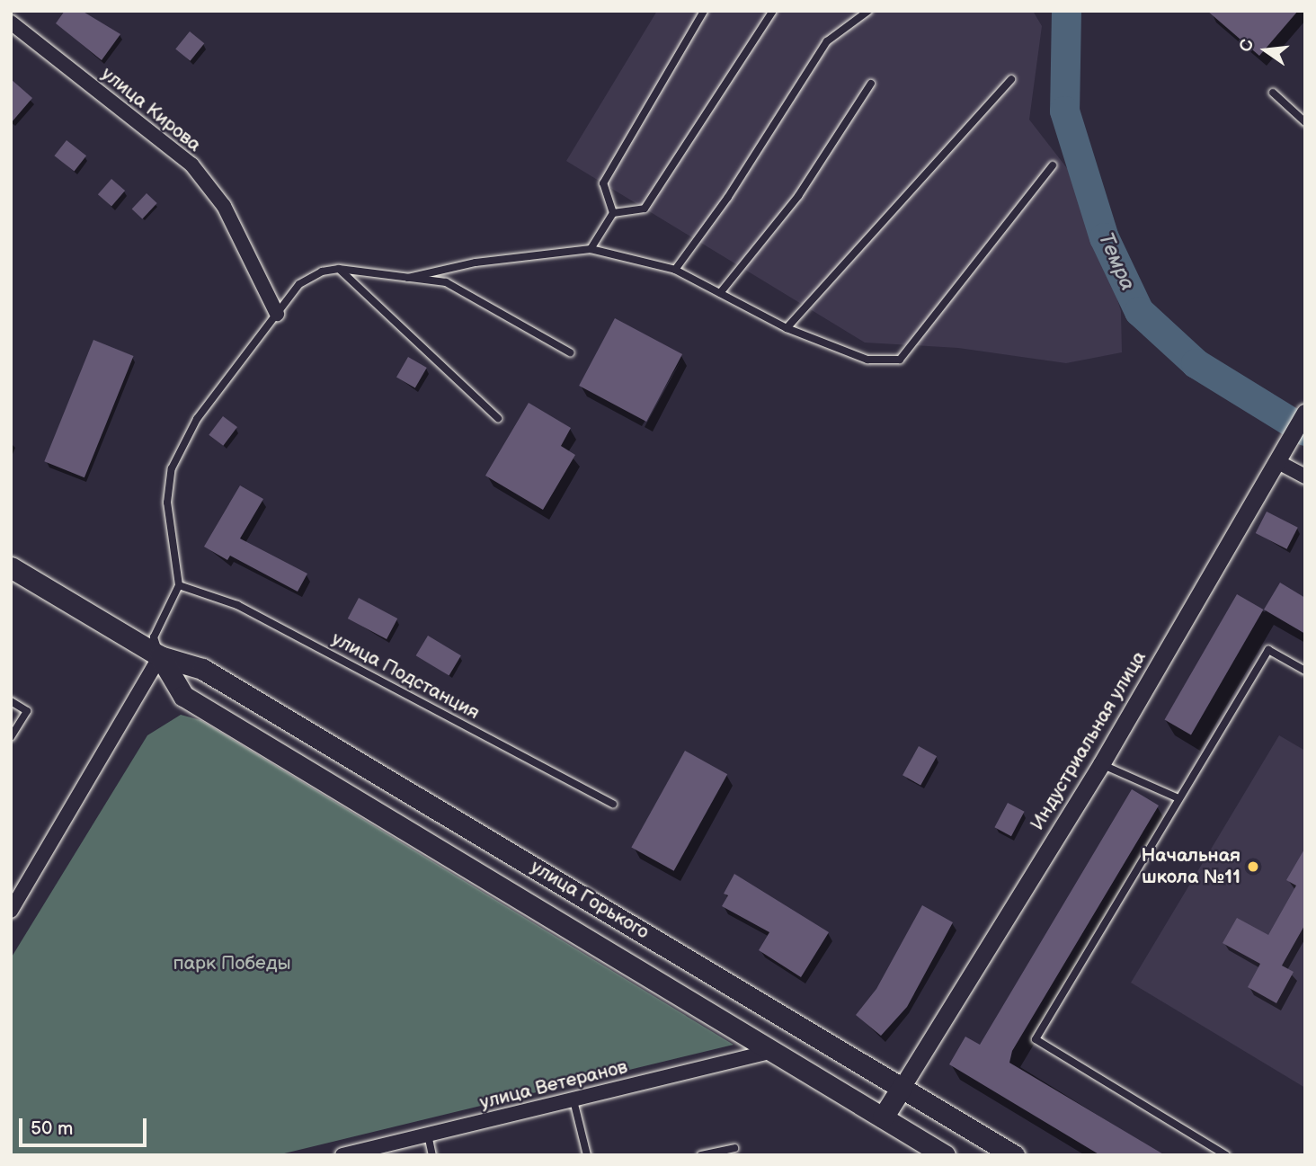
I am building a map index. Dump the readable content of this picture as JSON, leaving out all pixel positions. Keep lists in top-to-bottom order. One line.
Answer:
{"streets":{"main road":["улица Горького"],"street":["улица Кирова","Индустриальная улица","улица Ветеранов"],"lane":["улица Подстанция"]},"crossings":[["Индустриальная улица","улица Горького"],["улица Горького","улица Ветеранов"]],"water":["Темра"],"parks":["парк Победы"],"places":["Начальная школа №11"],"scale_bar":"50 m","north":"left"}
